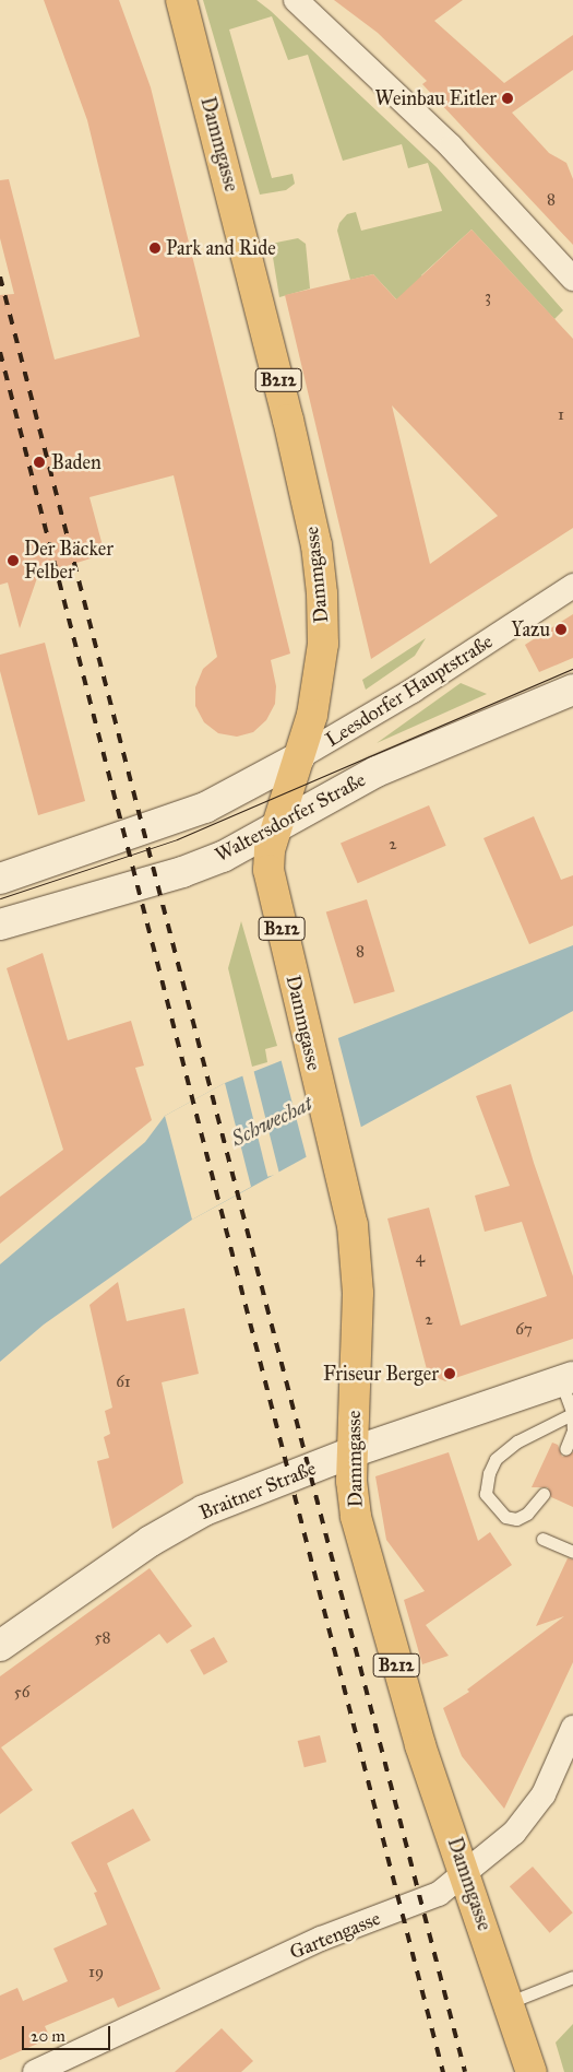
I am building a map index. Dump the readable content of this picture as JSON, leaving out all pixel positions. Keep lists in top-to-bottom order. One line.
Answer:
{"streets":{"main road":["Dammgasse","B212"],"street":["Leesdorfer Hauptstraße","Waltersdorfer Straße","Braitner Straße","Gartengasse"]},"crossings":[["Dammgasse","Leesdorfer Hauptstraße"],["Dammgasse","Waltersdorfer Straße"],["Dammgasse","Braitner Straße"],["Dammgasse","Gartengasse"]],"water":["Schwechat"],"places":["Weinbau Eitler","Park and Ride","Baden","Der Bäcker Felber","Yazu","Friseur Berger"],"house_numbers":["8","3","1","2","8","4","2","67","61","58","56","19"],"scale_bar":"20 m"}
